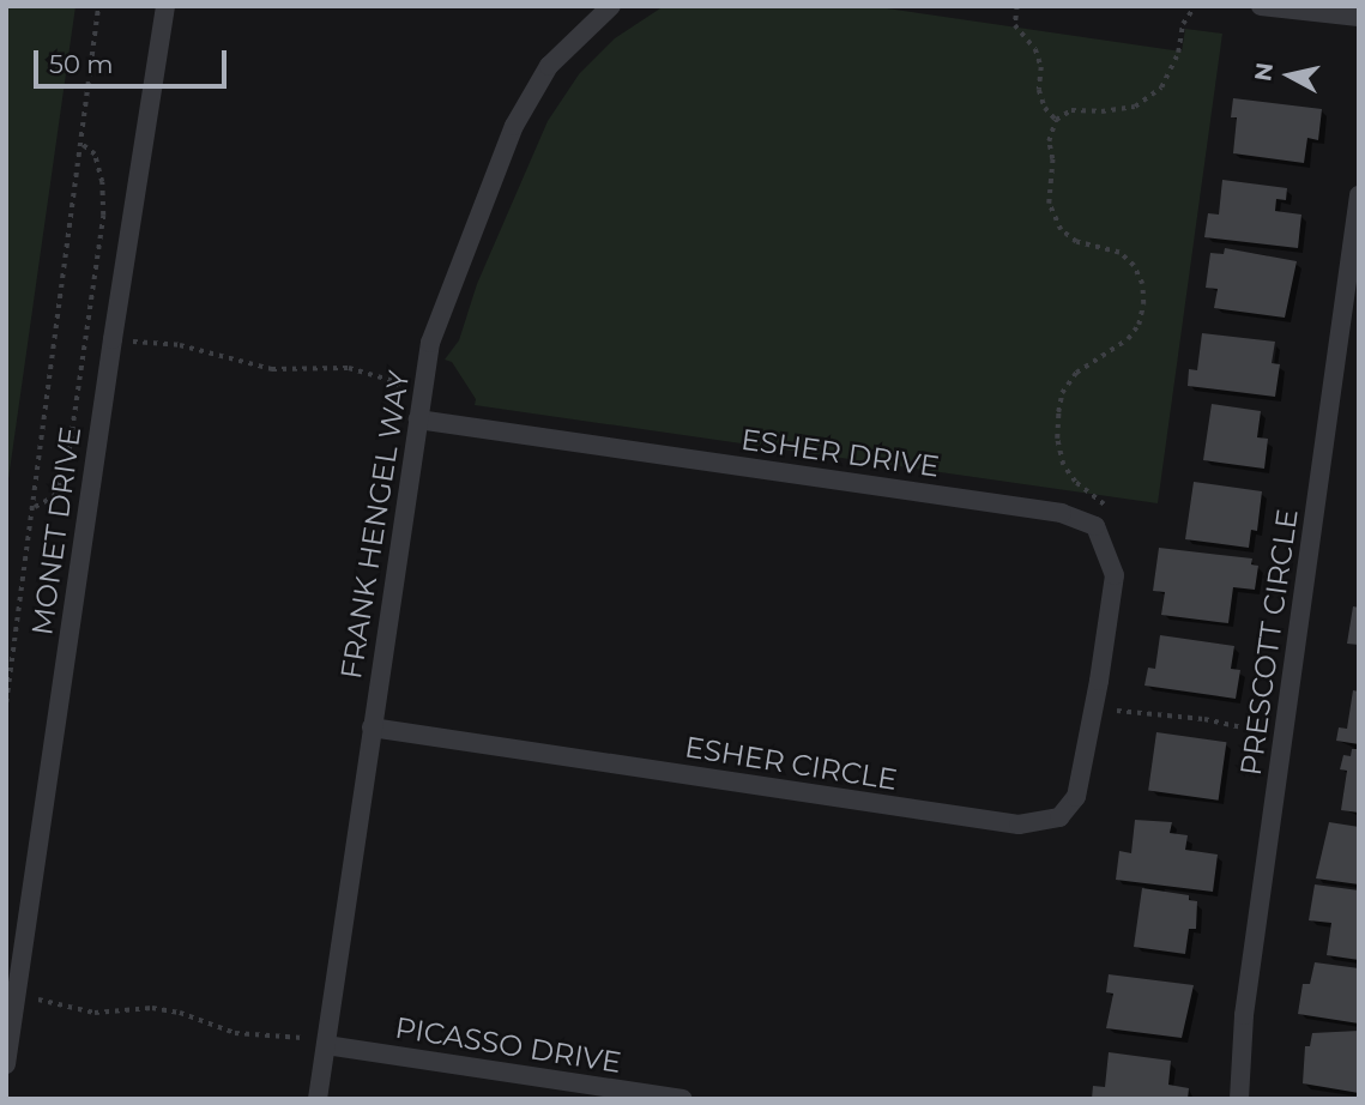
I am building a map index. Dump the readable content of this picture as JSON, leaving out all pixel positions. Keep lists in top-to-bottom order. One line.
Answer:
{"streets":{"street":["ESHER DRIVE","FRANK HENGEL WAY","MONET DRIVE","PRESCOTT CIRCLE","ESHER CIRCLE","PICASSO DRIVE"]},"crossings":[["ESHER DRIVE","FRANK HENGEL WAY"],["ESHER DRIVE","ESHER CIRCLE"],["FRANK HENGEL WAY","ESHER CIRCLE"],["FRANK HENGEL WAY","PICASSO DRIVE"]],"scale_bar":"50 m","north":"left"}
